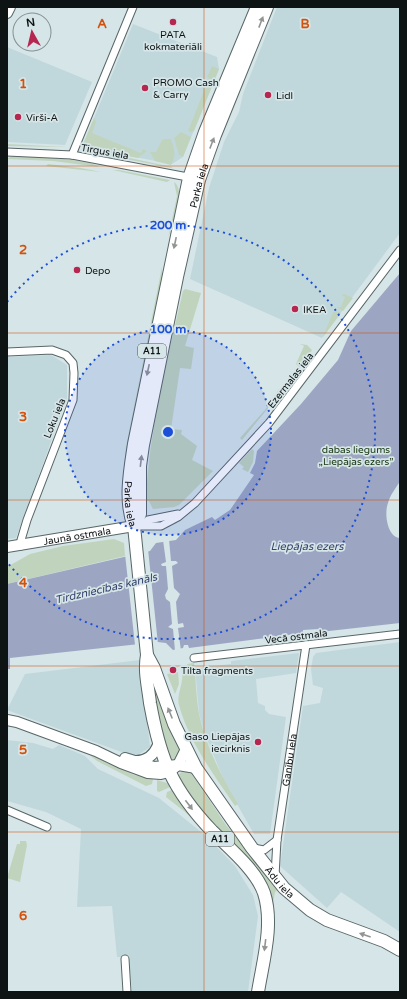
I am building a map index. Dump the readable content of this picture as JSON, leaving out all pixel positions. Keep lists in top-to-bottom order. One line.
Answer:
{"streets":{"highway":["Parka iela","A11","Ādu iela"],"main road":["Jaunā ostmala"],"street":["Tirgus iela","Ezermalas iela","Loku iela","Vecā ostmala","Ganību iela"]},"crossings":[["Tirgus iela","Parka iela"],["Parka iela","A11"],["Parka iela","Ezermalas iela"],["Parka iela","Jaunā ostmala"],["A11","Ezermalas iela"],["A11","Jaunā ostmala"],["A11","Ādu iela"],["Ezermalas iela","Jaunā ostmala"],["Loku iela","Jaunā ostmala"],["Vecā ostmala","Ganību iela"],["Ganību iela","Ādu iela"]],"water":["Liepājas ezers","Tirdzniecības kanāls"],"parks":["dabas liegums „Liepājas ezers”"],"places":["PATA kokmateriāli","PROMO Cash & Carry","Lidl","Virši-A","Depo","IKEA","Tilta fragments","Gaso Liepājas iecirknis"],"north":"top","grid":{"columns":["A","B"],"rows":["1","2","3","4","5","6"]},"rings":["200 m","100 m"]}
